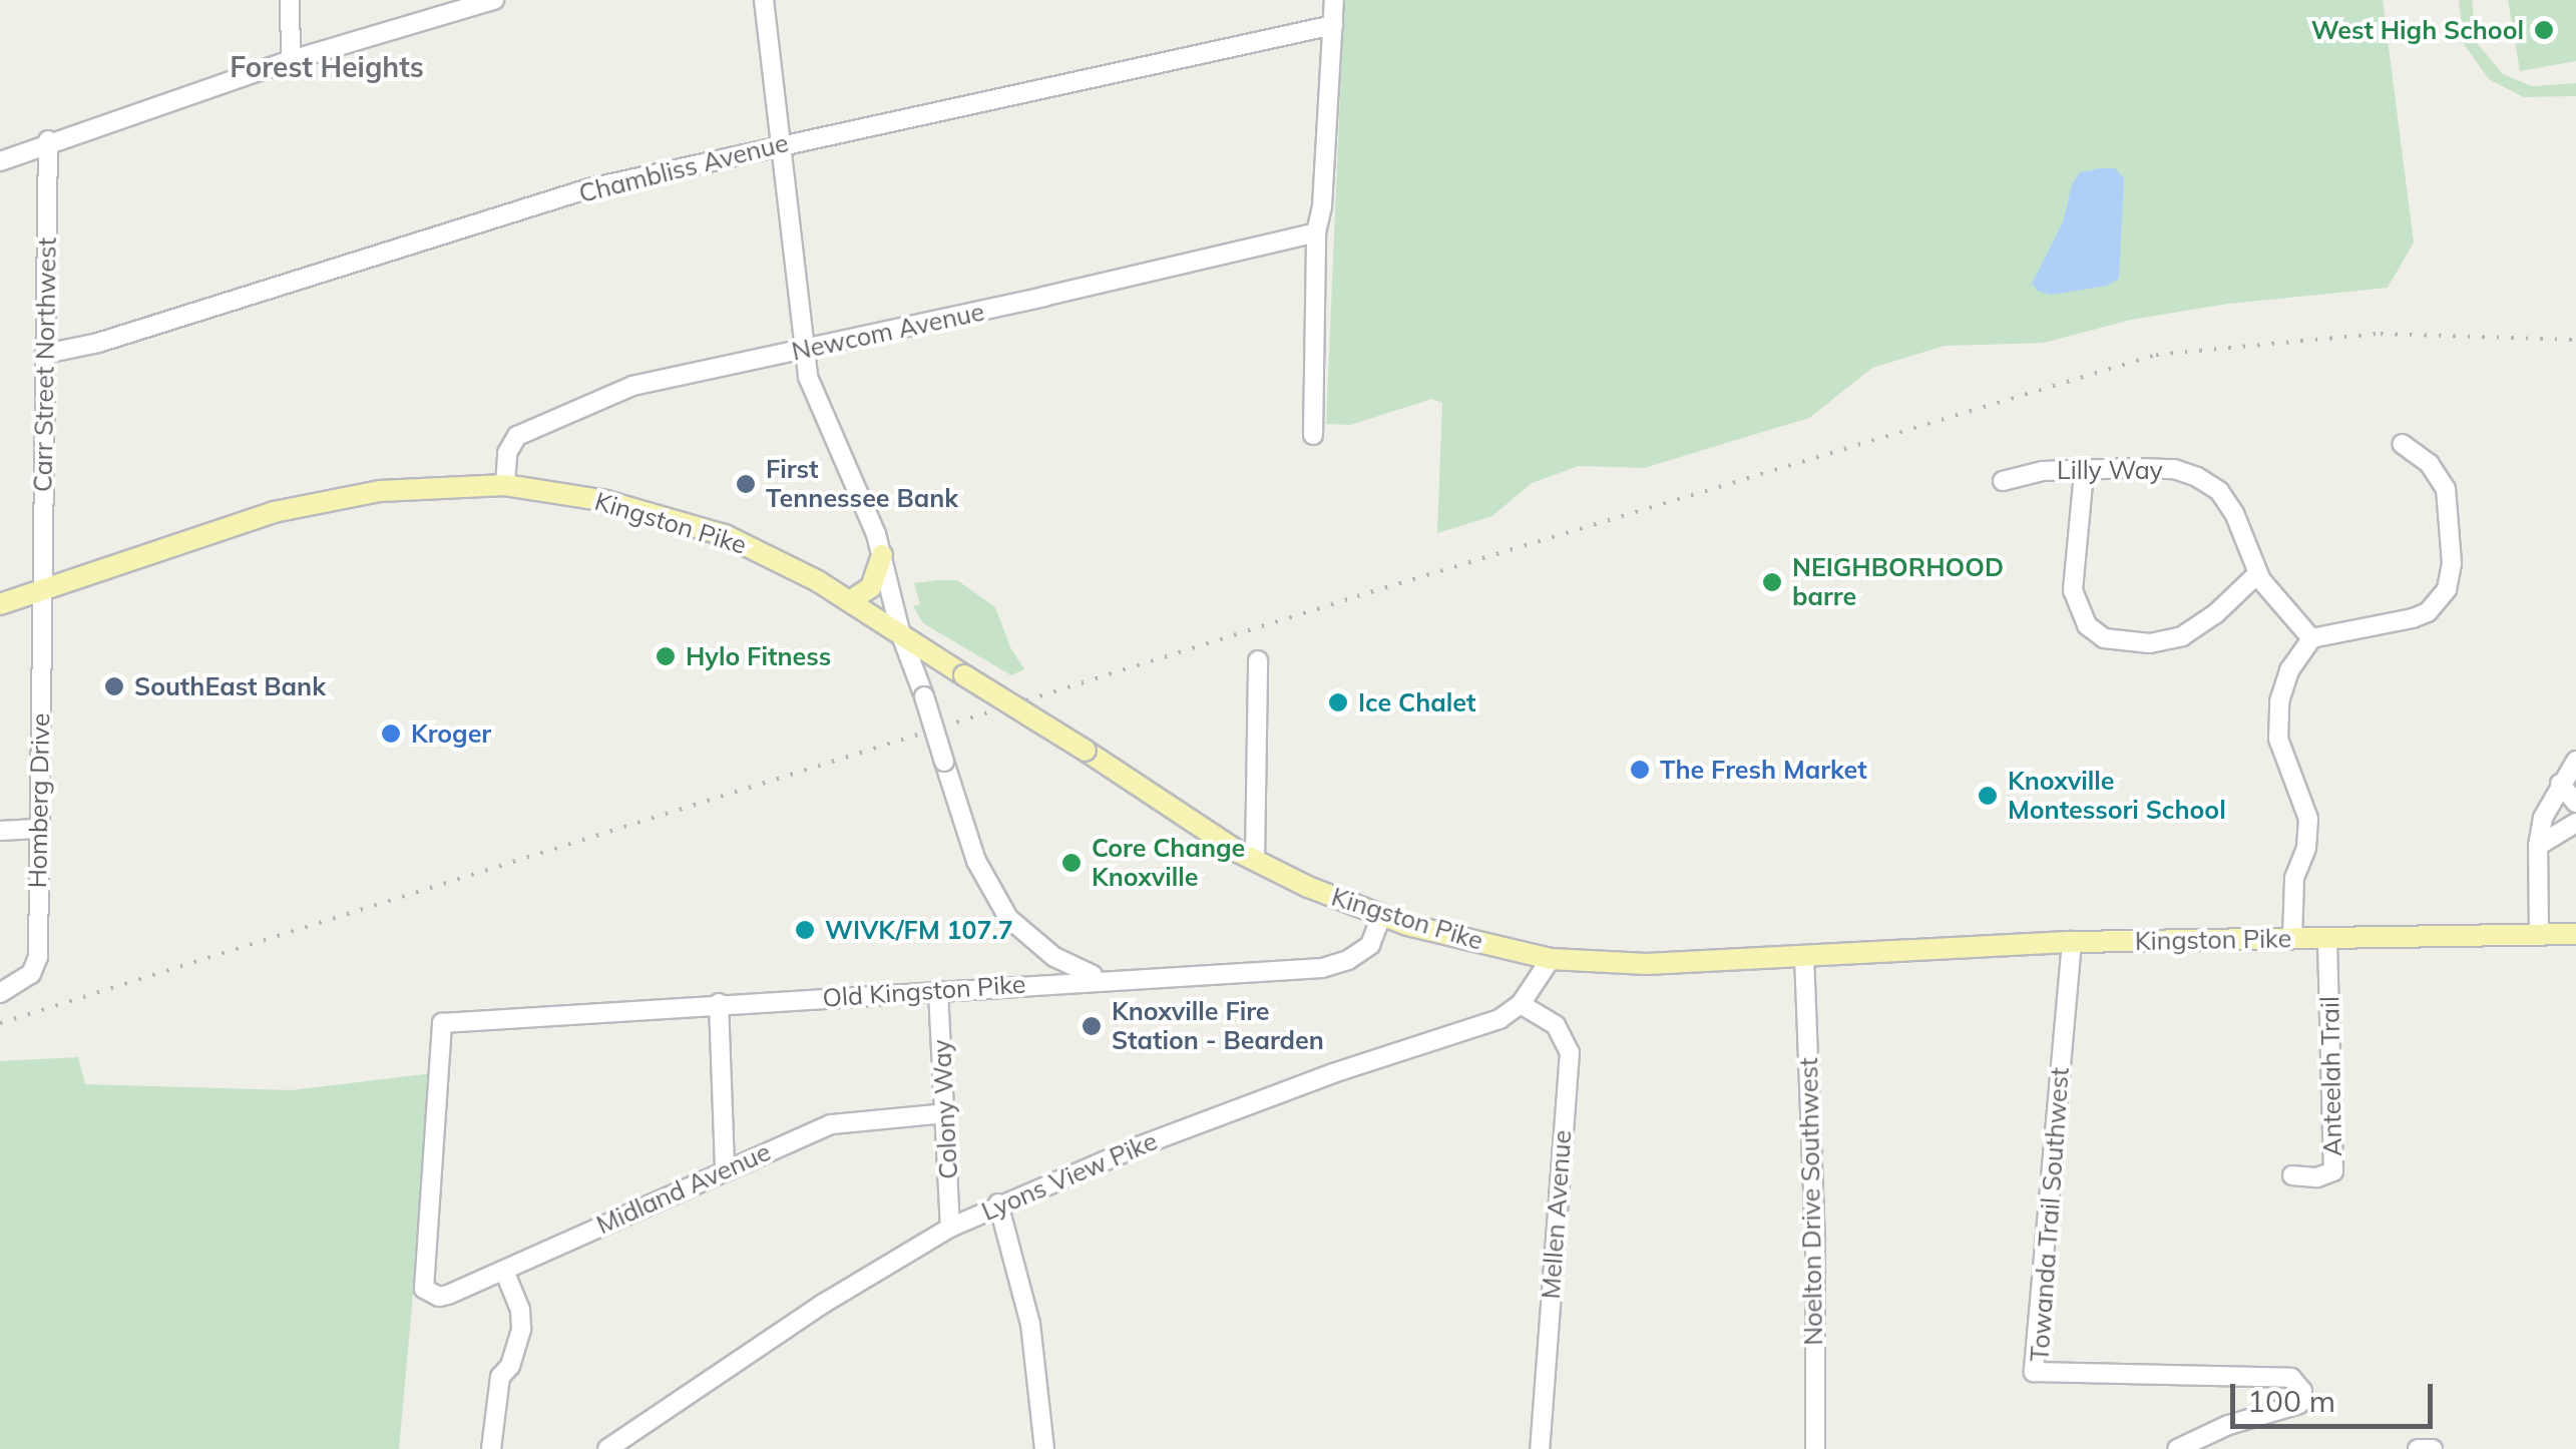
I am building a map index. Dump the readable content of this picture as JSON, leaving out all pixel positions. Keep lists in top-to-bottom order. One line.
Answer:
{"streets":{"main road":["Kingston Pike"],"street":["Chambliss Avenue","Newcom Avenue","Carr Street Northwest","Lilly Way","Homberg Drive","Old Kingston Pike","Anteelah Trail","Colony Way","Lyons View Pike","Midland Avenue","Noelton Drive Southwest","Mellen Avenue","Towanda Trail Southwest"]},"crossings":[["Chambliss Avenue","Carr Street Northwest"],["Newcom Avenue","Kingston Pike"],["Carr Street Northwest","Kingston Pike"],["Carr Street Northwest","Homberg Drive"],["Kingston Pike","Homberg Drive"],["Kingston Pike","Old Kingston Pike"],["Kingston Pike","Anteelah Trail"],["Kingston Pike","Lyons View Pike"],["Kingston Pike","Noelton Drive Southwest"],["Kingston Pike","Towanda Trail Southwest"],["Old Kingston Pike","Colony Way"],["Old Kingston Pike","Midland Avenue"],["Colony Way","Lyons View Pike"],["Colony Way","Midland Avenue"],["Lyons View Pike","Mellen Avenue"]],"districts":["Forest Heights"],"places":["West High School","First Tennessee Bank","NEIGHBORHOOD barre","Hylo Fitness","SouthEast Bank","Ice Chalet","Kroger","The Fresh Market","Knoxville Montessori School","Core Change Knoxville","WIVK/FM 107.7","Knoxville Fire Station - Bearden"],"scale_bar":"100 m"}
